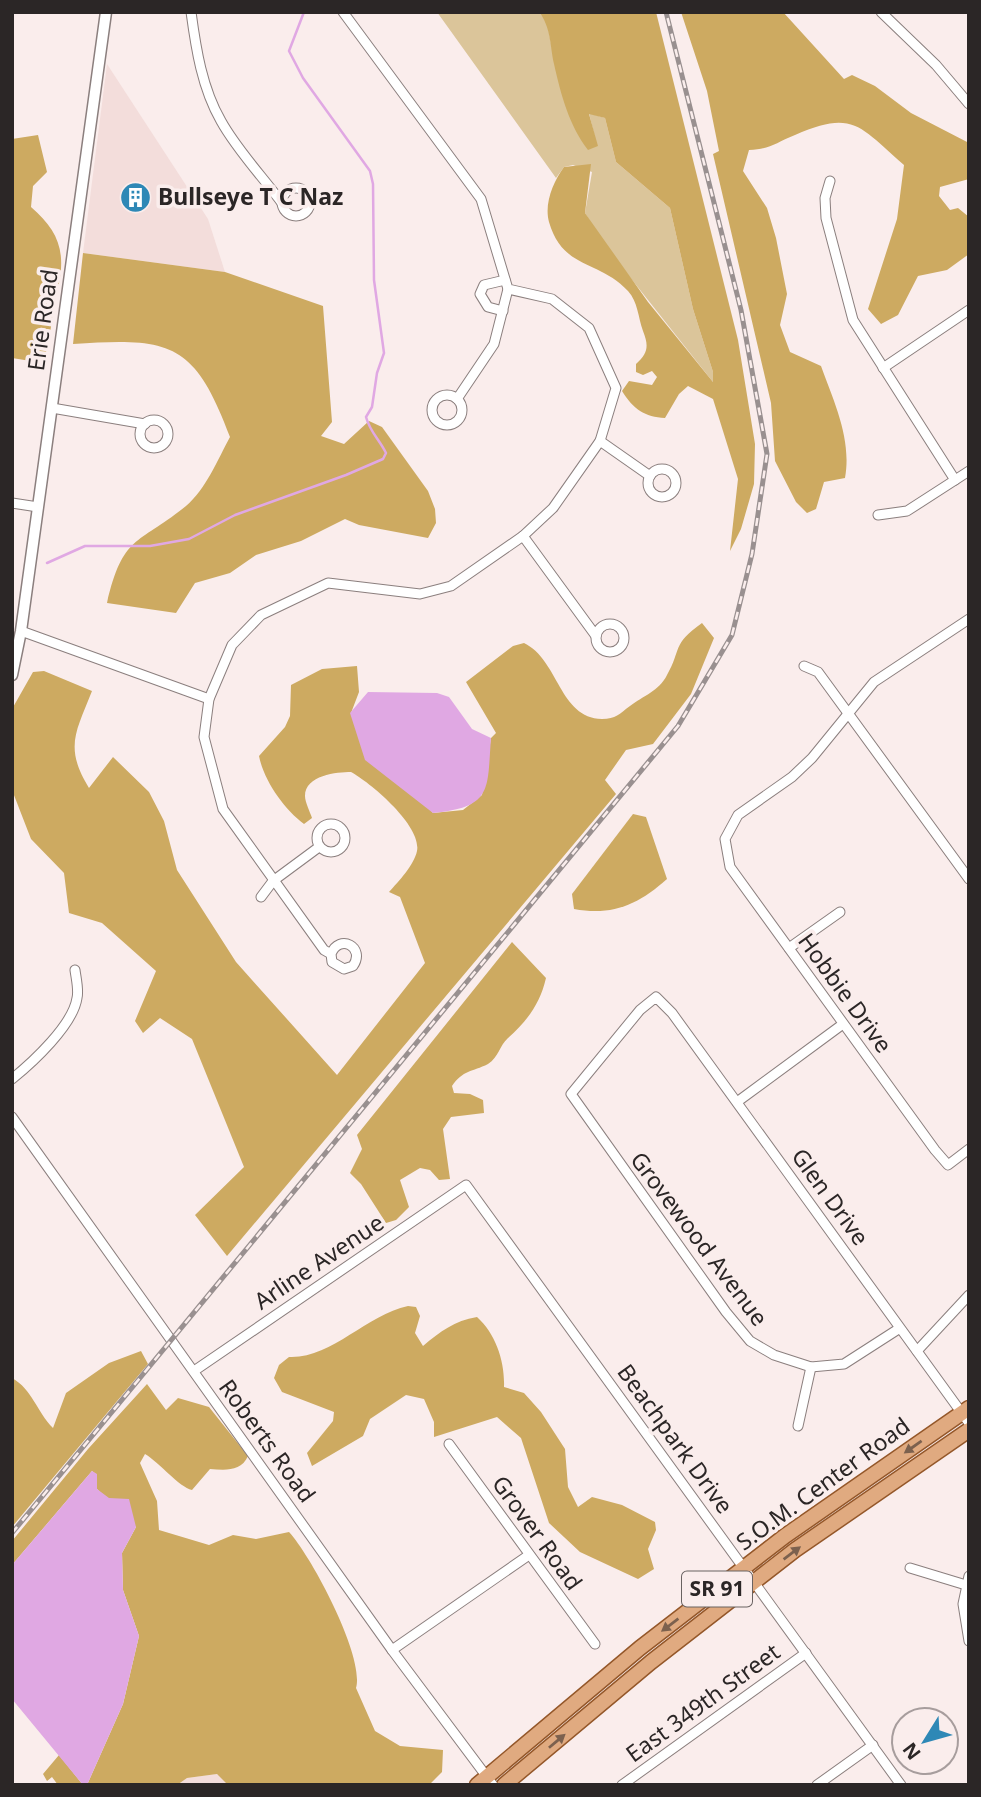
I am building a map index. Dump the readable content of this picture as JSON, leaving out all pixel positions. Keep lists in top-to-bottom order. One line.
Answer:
{"streets":{"main road":["S.O.M. Center Road","SR 91"],"street":["Erie Road","Hobbie Drive","Glen Drive","Grovewood Avenue","Arline Avenue","Beachpark Drive","Roberts Road","Grover Road","East 349th Street"]},"crossings":[["Glen Drive","Grovewood Avenue"],["Glen Drive","S.O.M. Center Road"],["Arline Avenue","Beachpark Drive"],["Arline Avenue","Roberts Road"],["Beachpark Drive","S.O.M. Center Road"],["Beachpark Drive","East 349th Street"],["Roberts Road","S.O.M. Center Road"]],"places":{"building":["Bullseye T C Naz"]},"north":"bottom left"}
